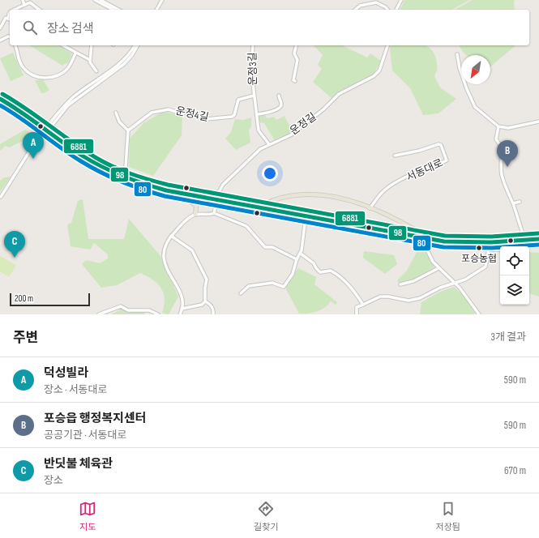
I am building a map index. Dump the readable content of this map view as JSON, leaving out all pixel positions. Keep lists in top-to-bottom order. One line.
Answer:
{"streets":{"street":["운정3길","운정4길","운정길","서동대로"]},"crossings":[["운정3길","운정4길"],["운정3길","운정길"]],"places":["포승농협"],"lines":["transit line 6881","transit line 98","transit line 80"],"scale_bar":"200 m","north":"bottom left","page":{"search":"장소 검색","pins":["A","B","C"],"scale":"200 m","heading":["주변","3개 결과"],"list":[{"mark":"A","name":"덕성빌라","note":"장소 · 서동대로","value":"590 m"},{"mark":"B","name":"포승읍 행정복지센터","note":"공공기관 · 서동대로","value":"590 m"},{"mark":"C","name":"반딧불 체육관","note":"장소","value":"670 m"}],"nav":["지도","길찾기","저장됨"]}}
